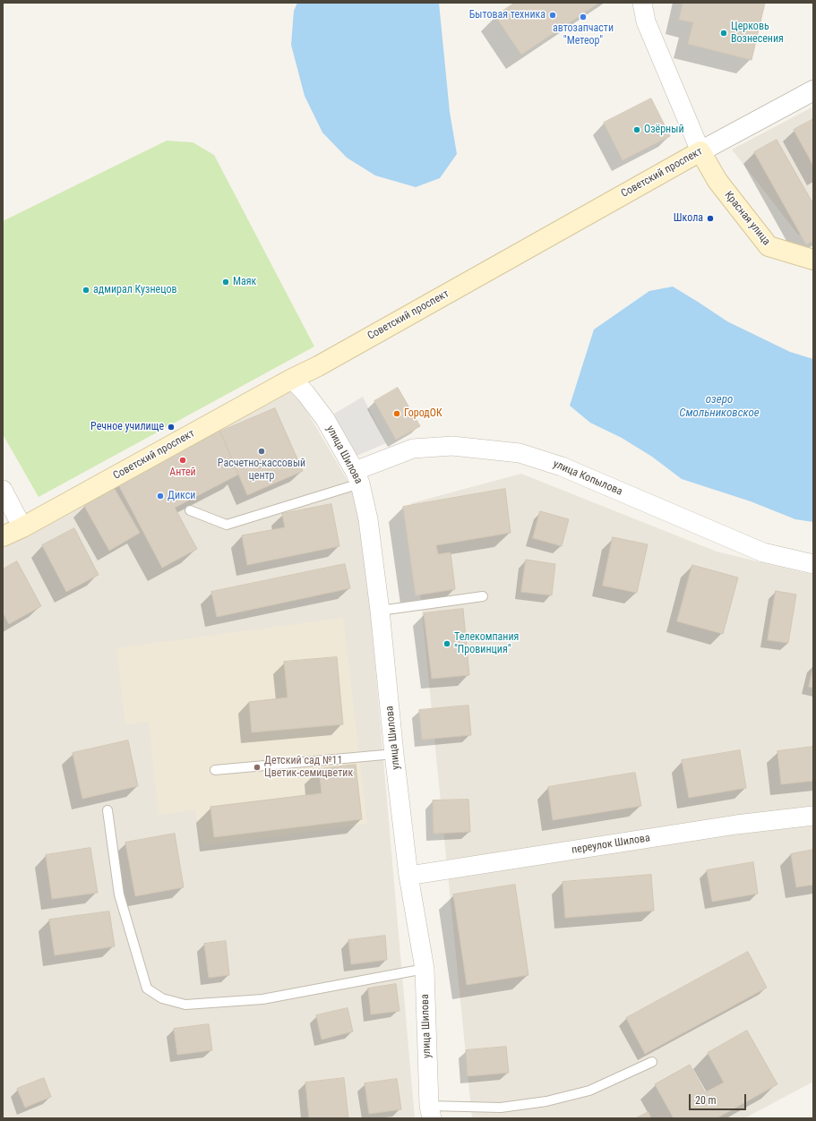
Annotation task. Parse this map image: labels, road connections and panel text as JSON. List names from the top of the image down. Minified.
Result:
{"streets":{"main road":["Советский проспект","Красная улица"],"street":["улица Шилова","улица Копылова","переулок Шилова"]},"crossings":[["Советский проспект","Красная улица"],["Советский проспект","улица Шилова"],["улица Шилова","улица Копылова"],["улица Шилова","переулок Шилова"]],"water":["озеро Смольниковское"],"places":["Бытовая техника","автозапчасти \"Метеор\"","Церковь Вознесения","Озёрный","Школа","Маяк","адмирал Кузнецов","ГородОК","Речное училище","Расчетно-кассовый центр","Антей","Дикси","Телекомпания \"Провинция\"","Детский сад №11 Цветик-семицветик"],"scale_bar":"20 m"}
